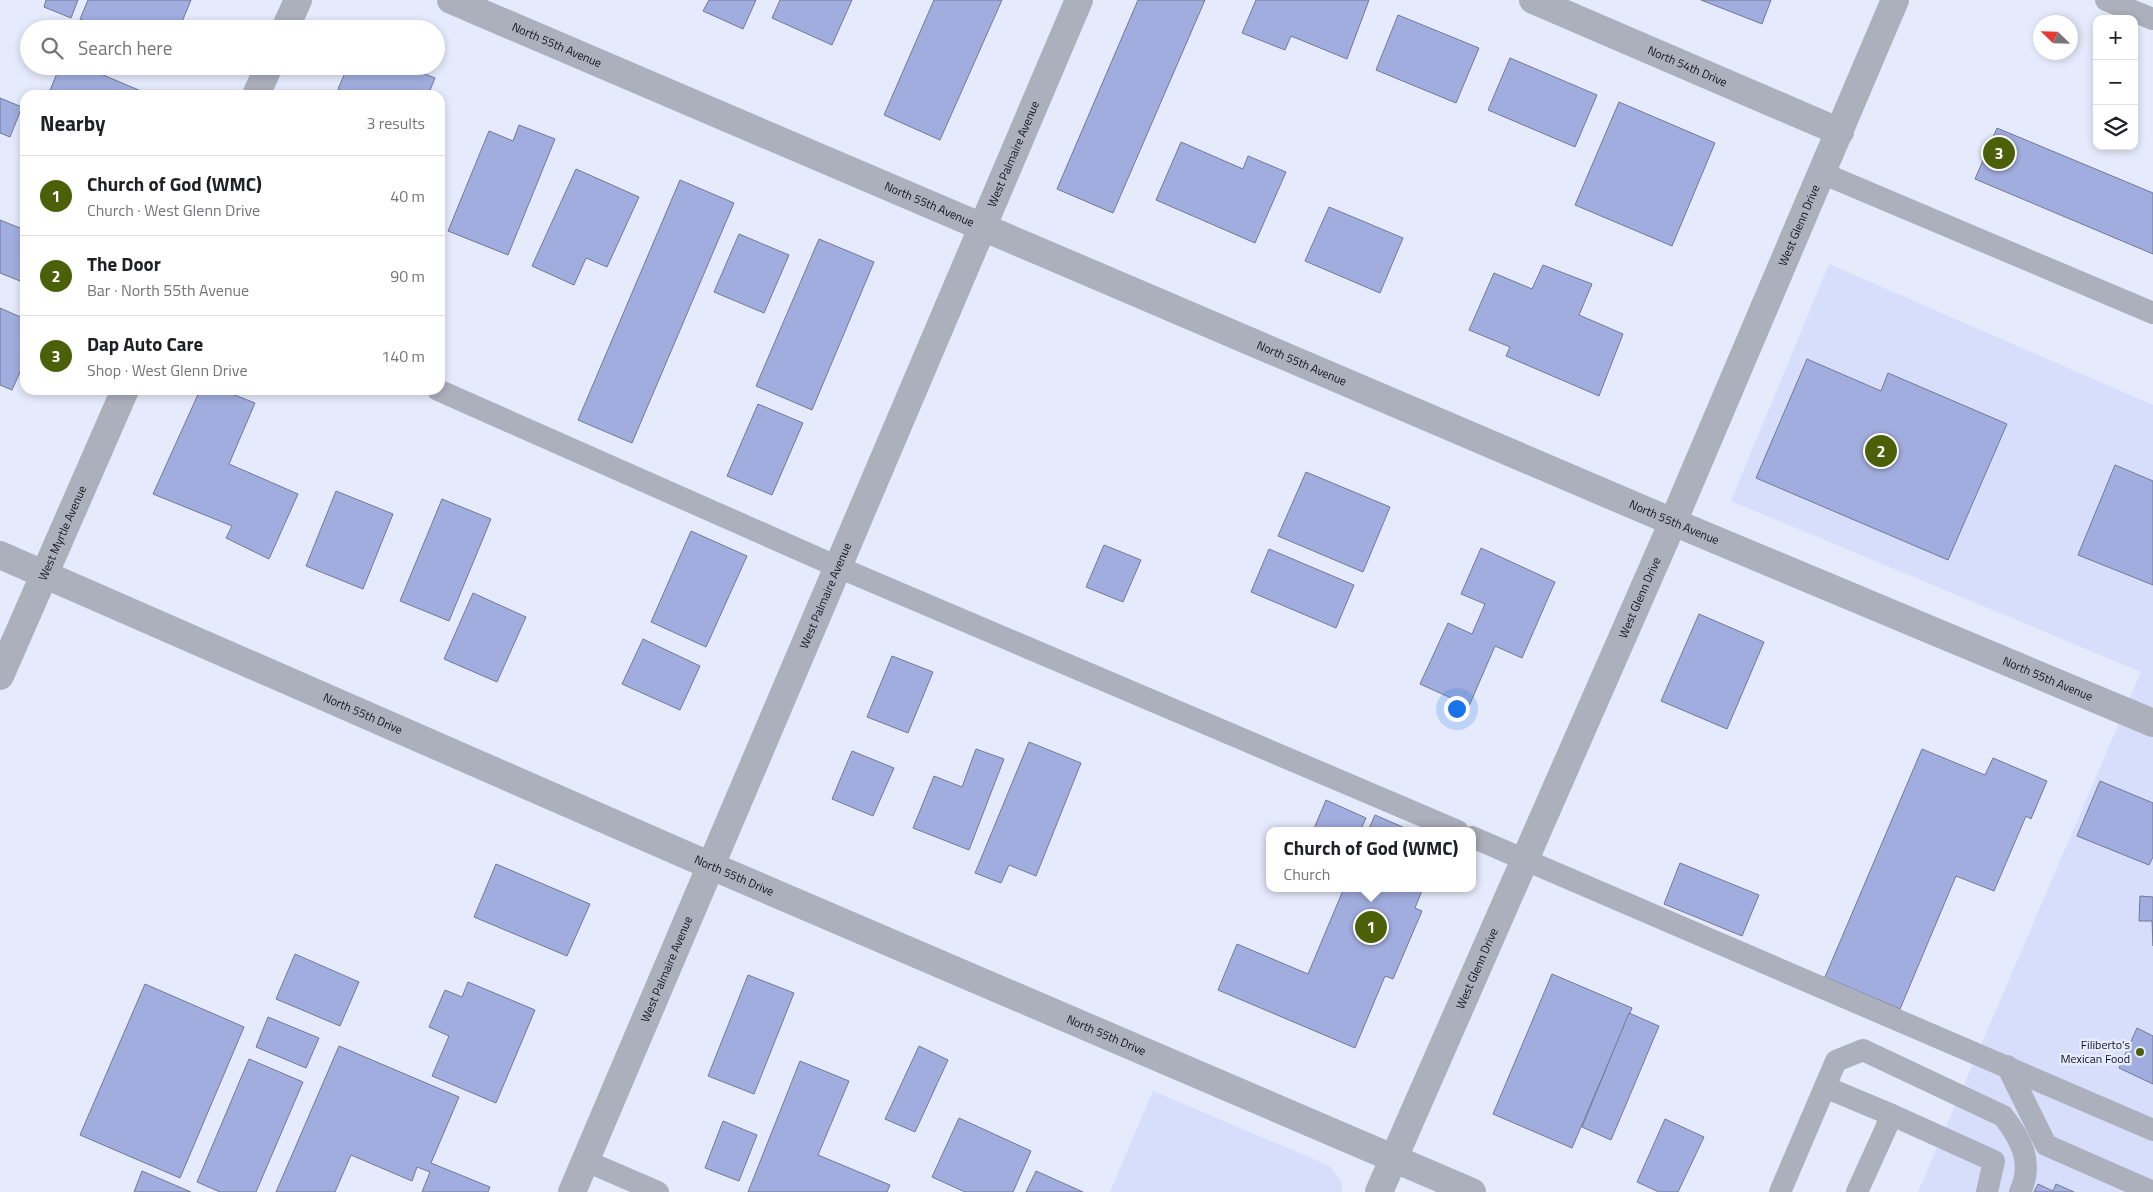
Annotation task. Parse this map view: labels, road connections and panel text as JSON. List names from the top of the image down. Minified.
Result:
{"streets":{"street":["North 55th Avenue","North 54th Drive","West Palmaire Avenue","West Glenn Drive","West Myrtle Avenue","North 55th Drive"]},"crossings":[["North 55th Avenue","West Palmaire Avenue"],["North 55th Avenue","West Glenn Drive"],["North 54th Drive","West Glenn Drive"],["West Palmaire Avenue","North 55th Drive"],["West Glenn Drive","North 55th Drive"],["West Myrtle Avenue","North 55th Drive"]],"places":["Filiberto's Mexican Food"],"north":"top left","page":{"map_buttons":["+","−"],"search":"Search here","heading":["Nearby","3 results"],"pins":["3","2","1"],"list":[{"mark":"1","name":"Church of God (WMC)","note":"Church · West Glenn Drive","value":"40 m"},{"mark":"2","name":"The Door","note":"Bar · North 55th Avenue","value":"90 m"},{"mark":"3","name":"Dap Auto Care","note":"Shop · West Glenn Drive","value":"140 m"}],"popup":["Church of God (WMC)","Church"]}}
